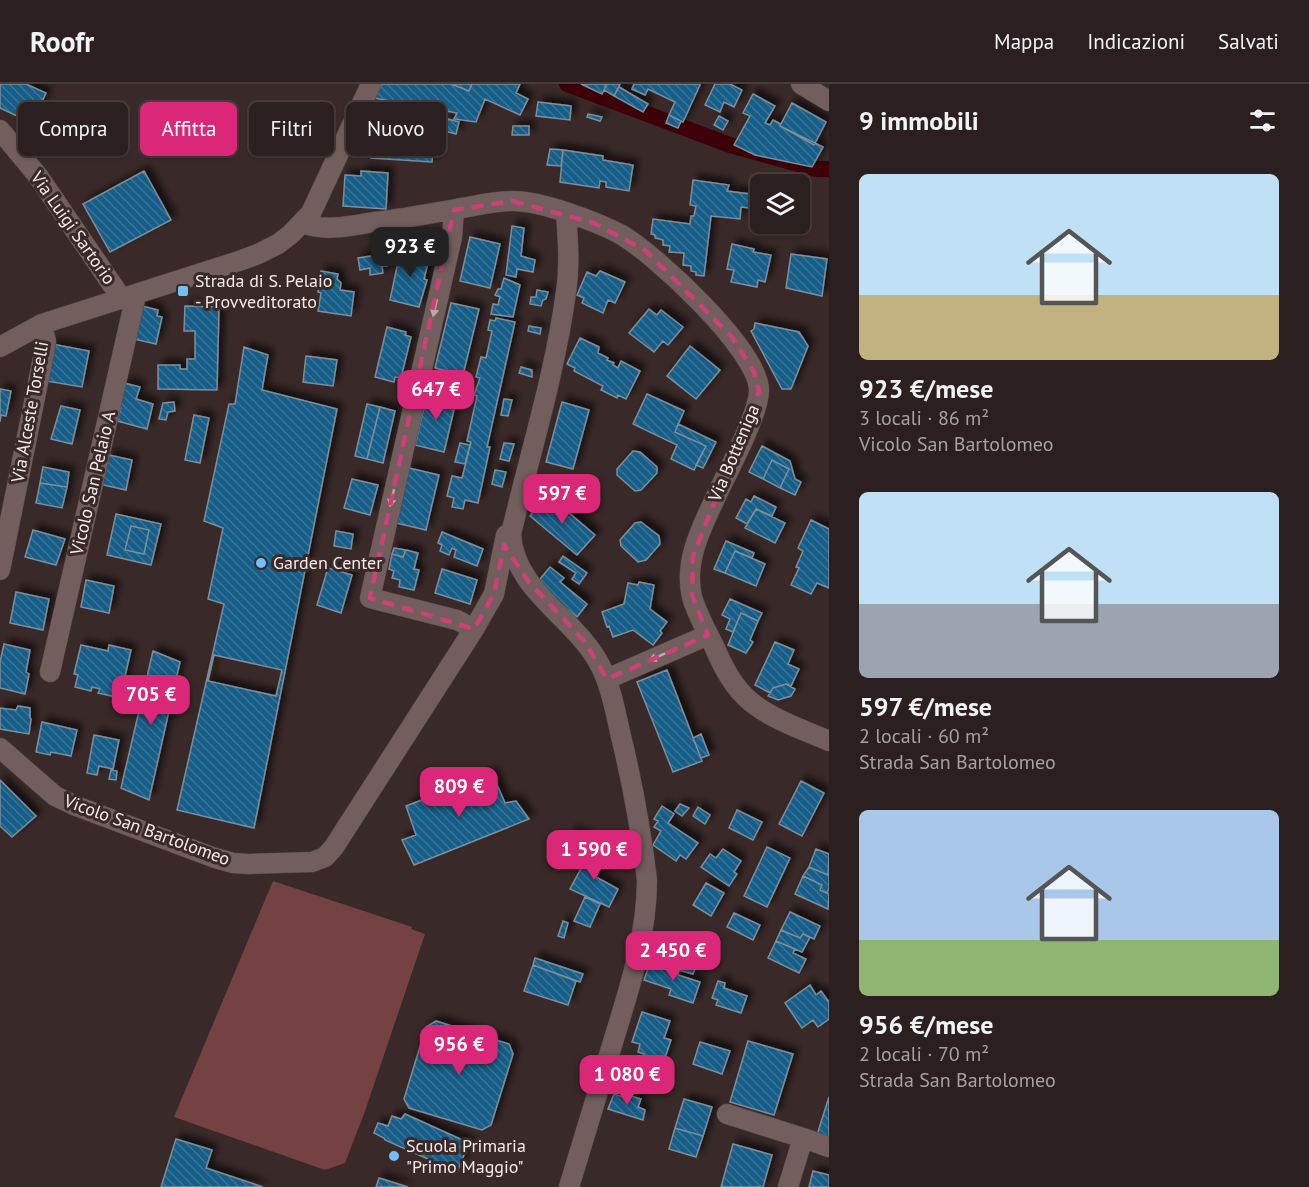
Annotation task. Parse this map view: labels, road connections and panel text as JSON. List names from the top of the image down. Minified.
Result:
{"streets":{"street":["Via Luigi Sartorio","Via Alceste Torselli","Via Botteniga","Vicolo San Pelaio A","Vicolo San Bartolomeo"]},"crossings":[["Via Luigi Sartorio","Vicolo San Pelaio A"]],"places":{"transit":["Strada di S. Pelaio - Provveditorato"],"other":["Garden Center","Scuola Primaria \"Primo Maggio\""]},"page":{"header":"Roofr","nav":["Mappa","Indicazioni","Salvati"],"heading":"9 immobili","chip":["Compra","Affitta","Filtri","Nuovo"],"list":[{"name":"923 €/mese","note":"3 locali · 86 m² · Vicolo San Bartolomeo"},{"name":"597 €/mese","note":"2 locali · 60 m² · Strada San Bartolomeo"},{"name":"956 €/mese","note":"2 locali · 70 m² · Strada San Bartolomeo"}],"price":["923 €","647 €","597 €","705 €","809 €","1 590 €","2 450 €","956 €","1 080 €"]}}
